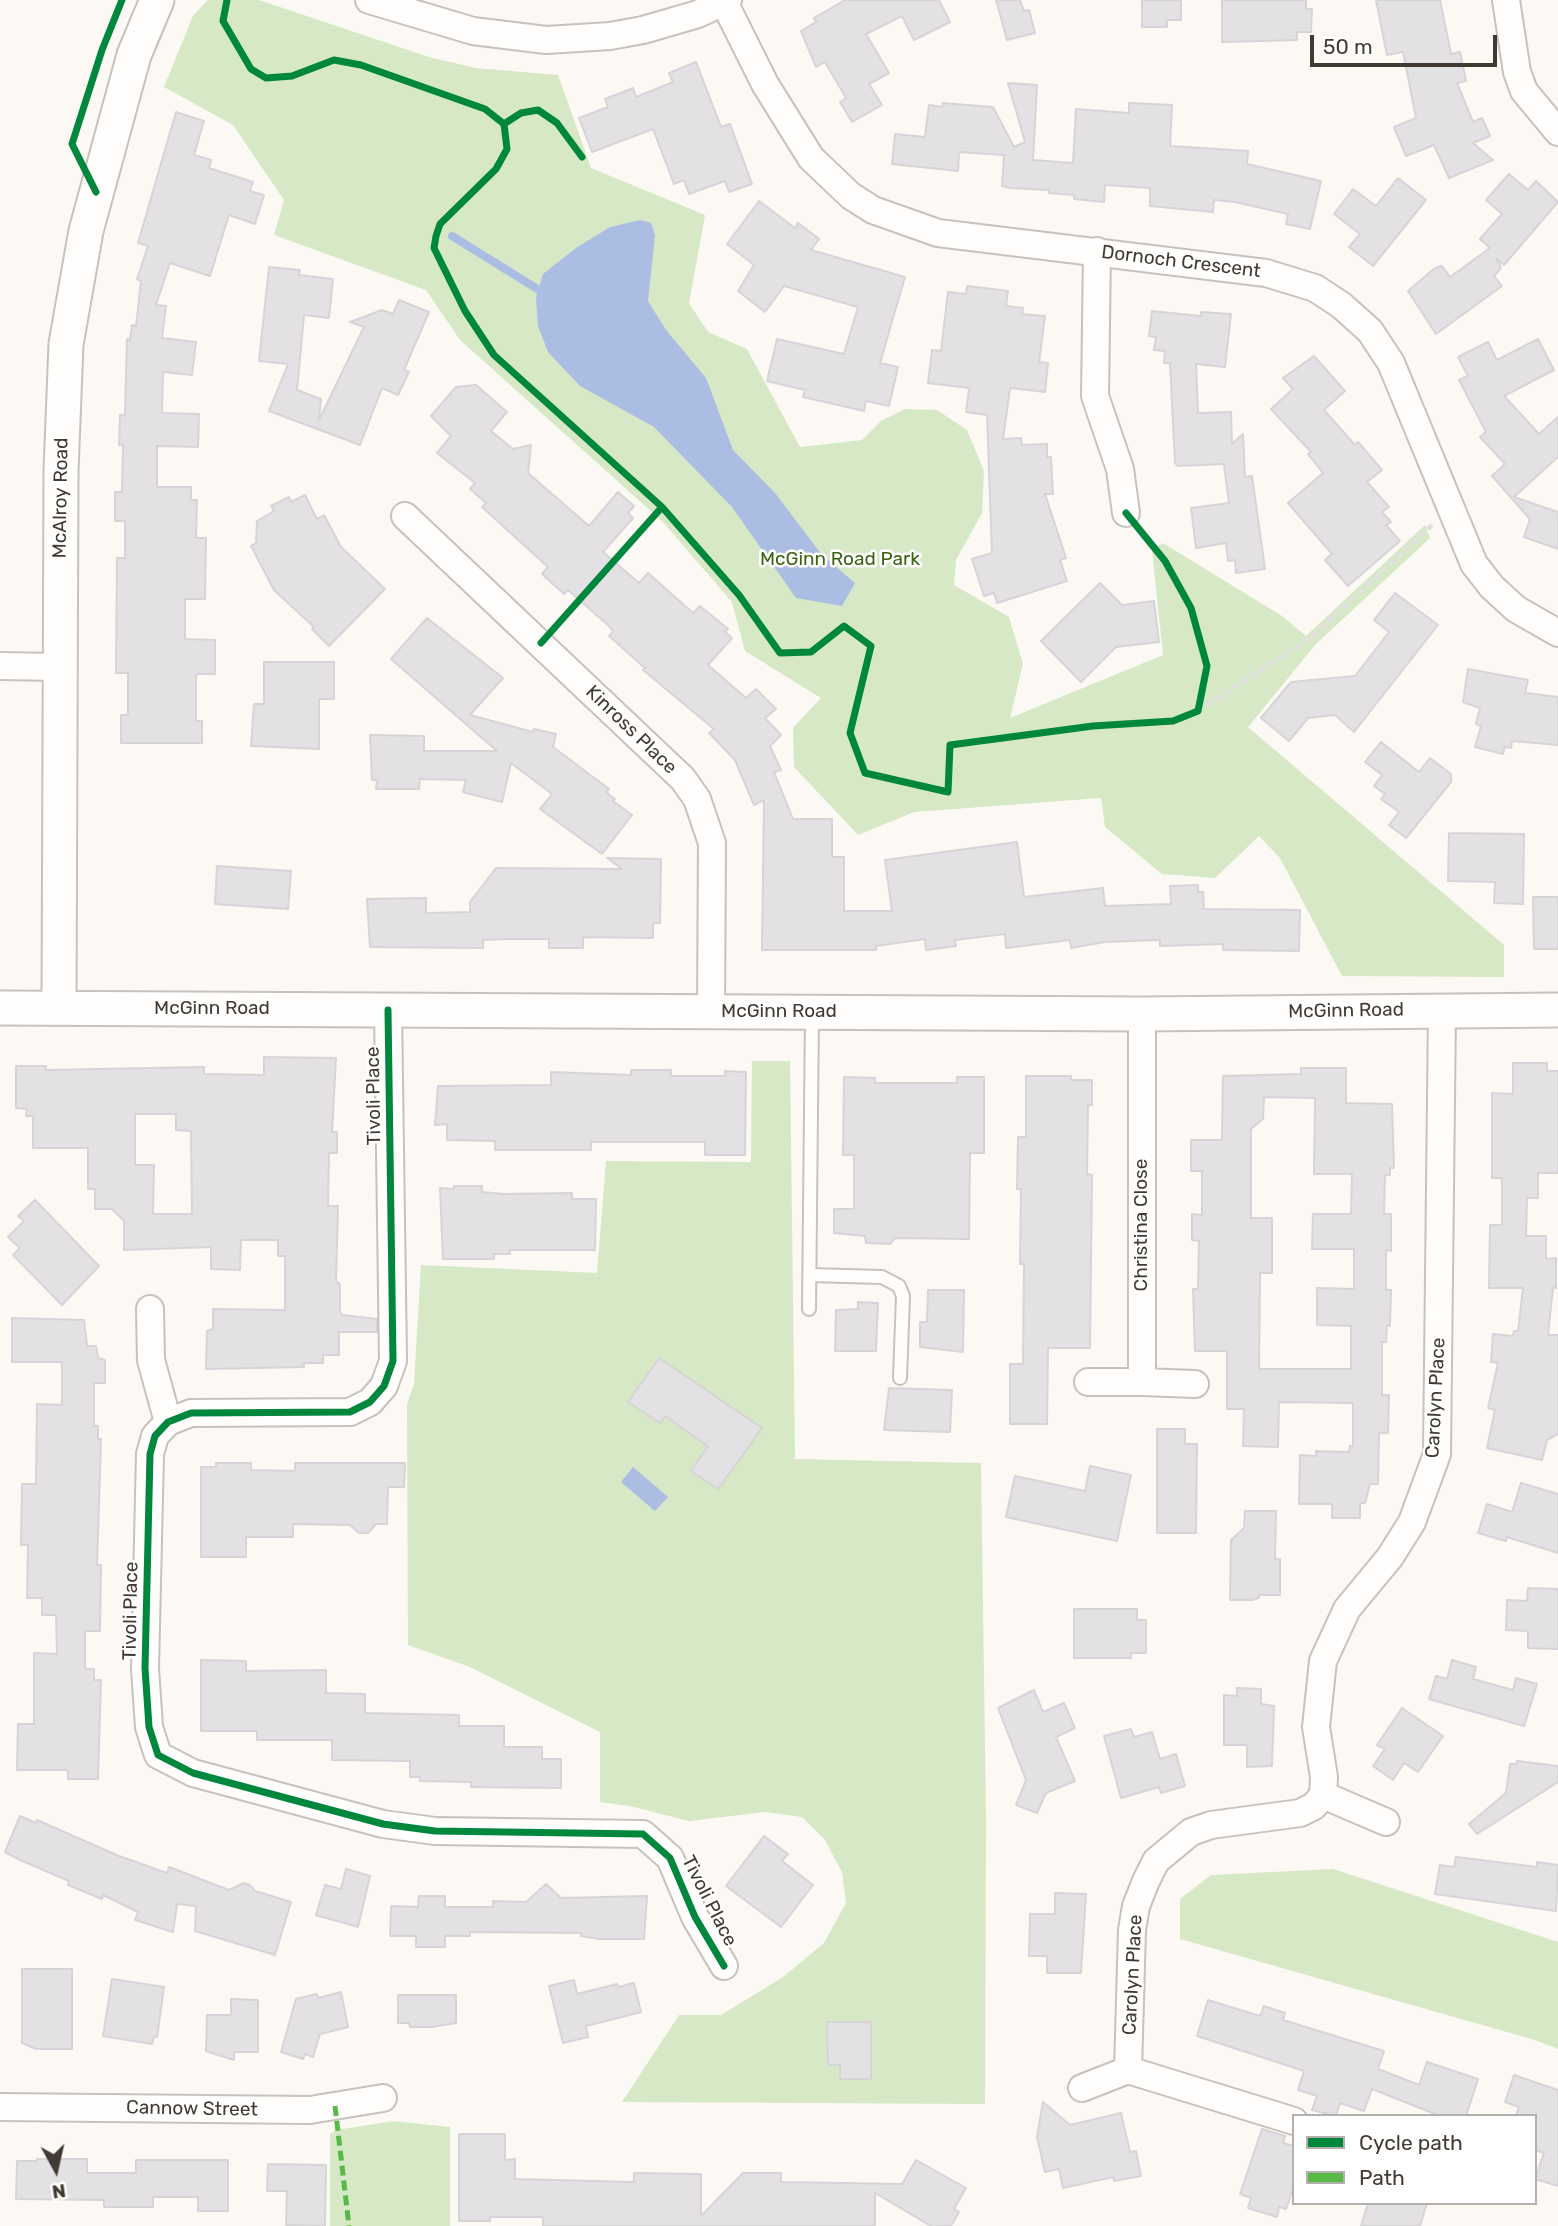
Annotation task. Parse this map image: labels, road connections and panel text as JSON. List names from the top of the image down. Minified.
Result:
{"streets":{"street":["Dornoch Crescent","McAlroy Road","Kinross Place","McGinn Road","Tivoli Place","Christina Close","Carolyn Place","Cannow Street"]},"crossings":[["McAlroy Road","McGinn Road"],["Kinross Place","McGinn Road"],["McGinn Road","Tivoli Place"],["McGinn Road","Christina Close"],["McGinn Road","Carolyn Place"]],"parks":["McGinn Road Park"],"legend":["Cycle path","Path"],"scale_bar":"50 m","north":"bottom"}
